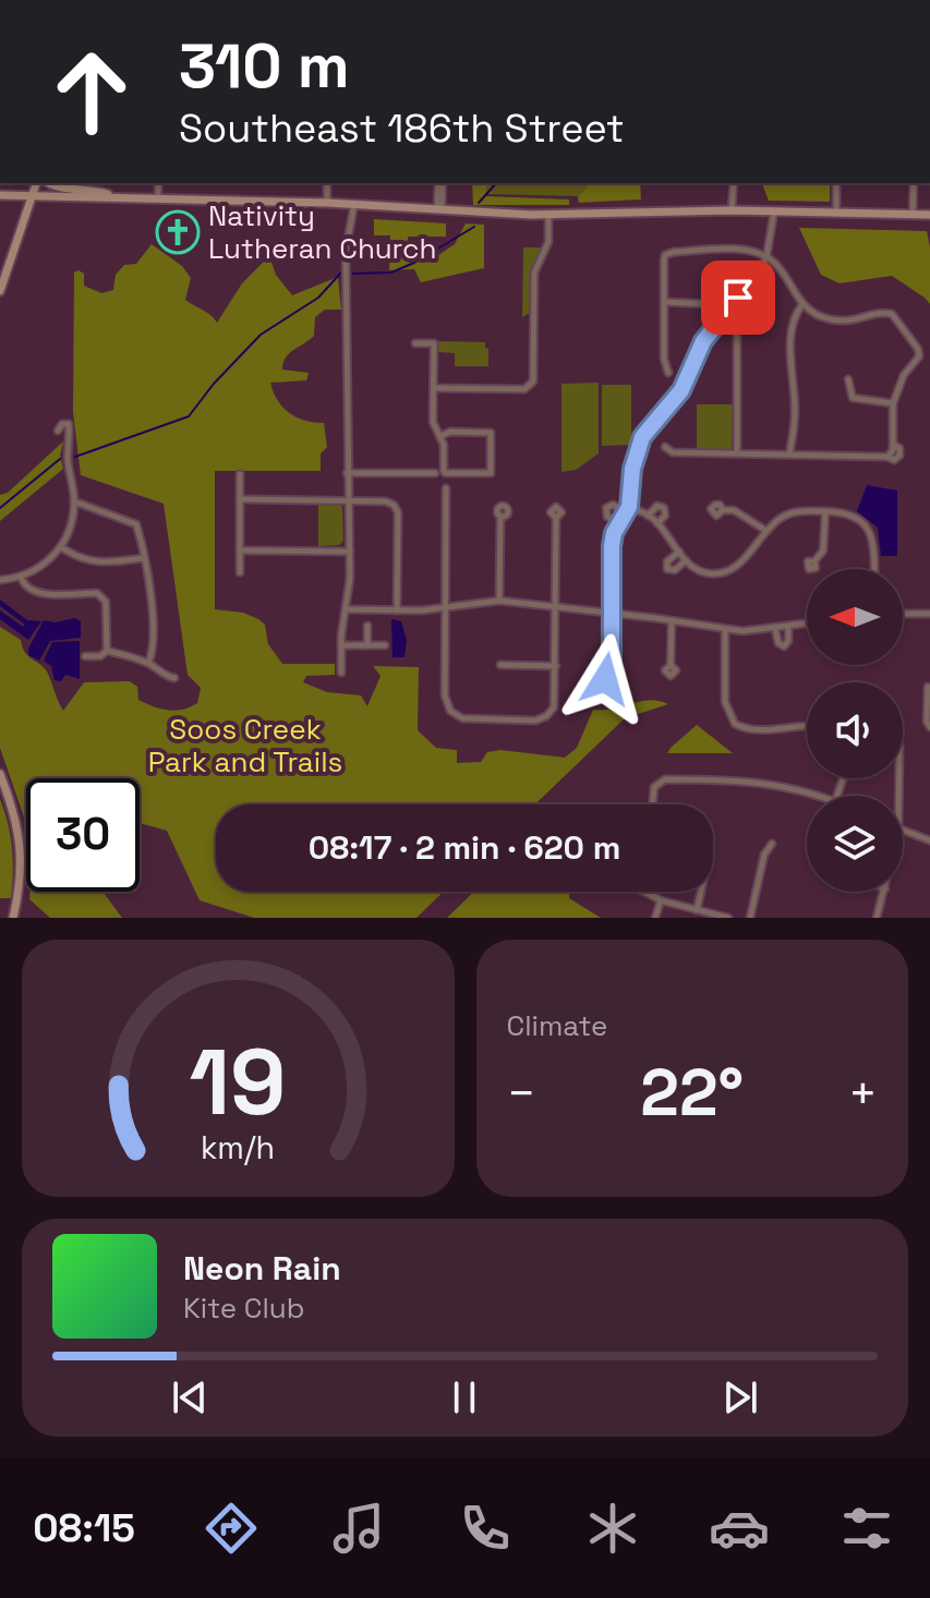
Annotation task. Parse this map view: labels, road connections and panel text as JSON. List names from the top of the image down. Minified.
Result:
{"parks":["Soos Creek Park and Trails"],"places":{"church":["Nativity Lutheran Church"]},"north":"left","page":{"turn":["310 m","Southeast 186th Street"],"limit":"30","trip":"08:17 · 2 min · 620 m","tile":"Climate","heat":["−","22°","+"],"song":["Neon Rain","Kite Club"],"tabs":"08:15","gauge":["19","km/h"]}}
